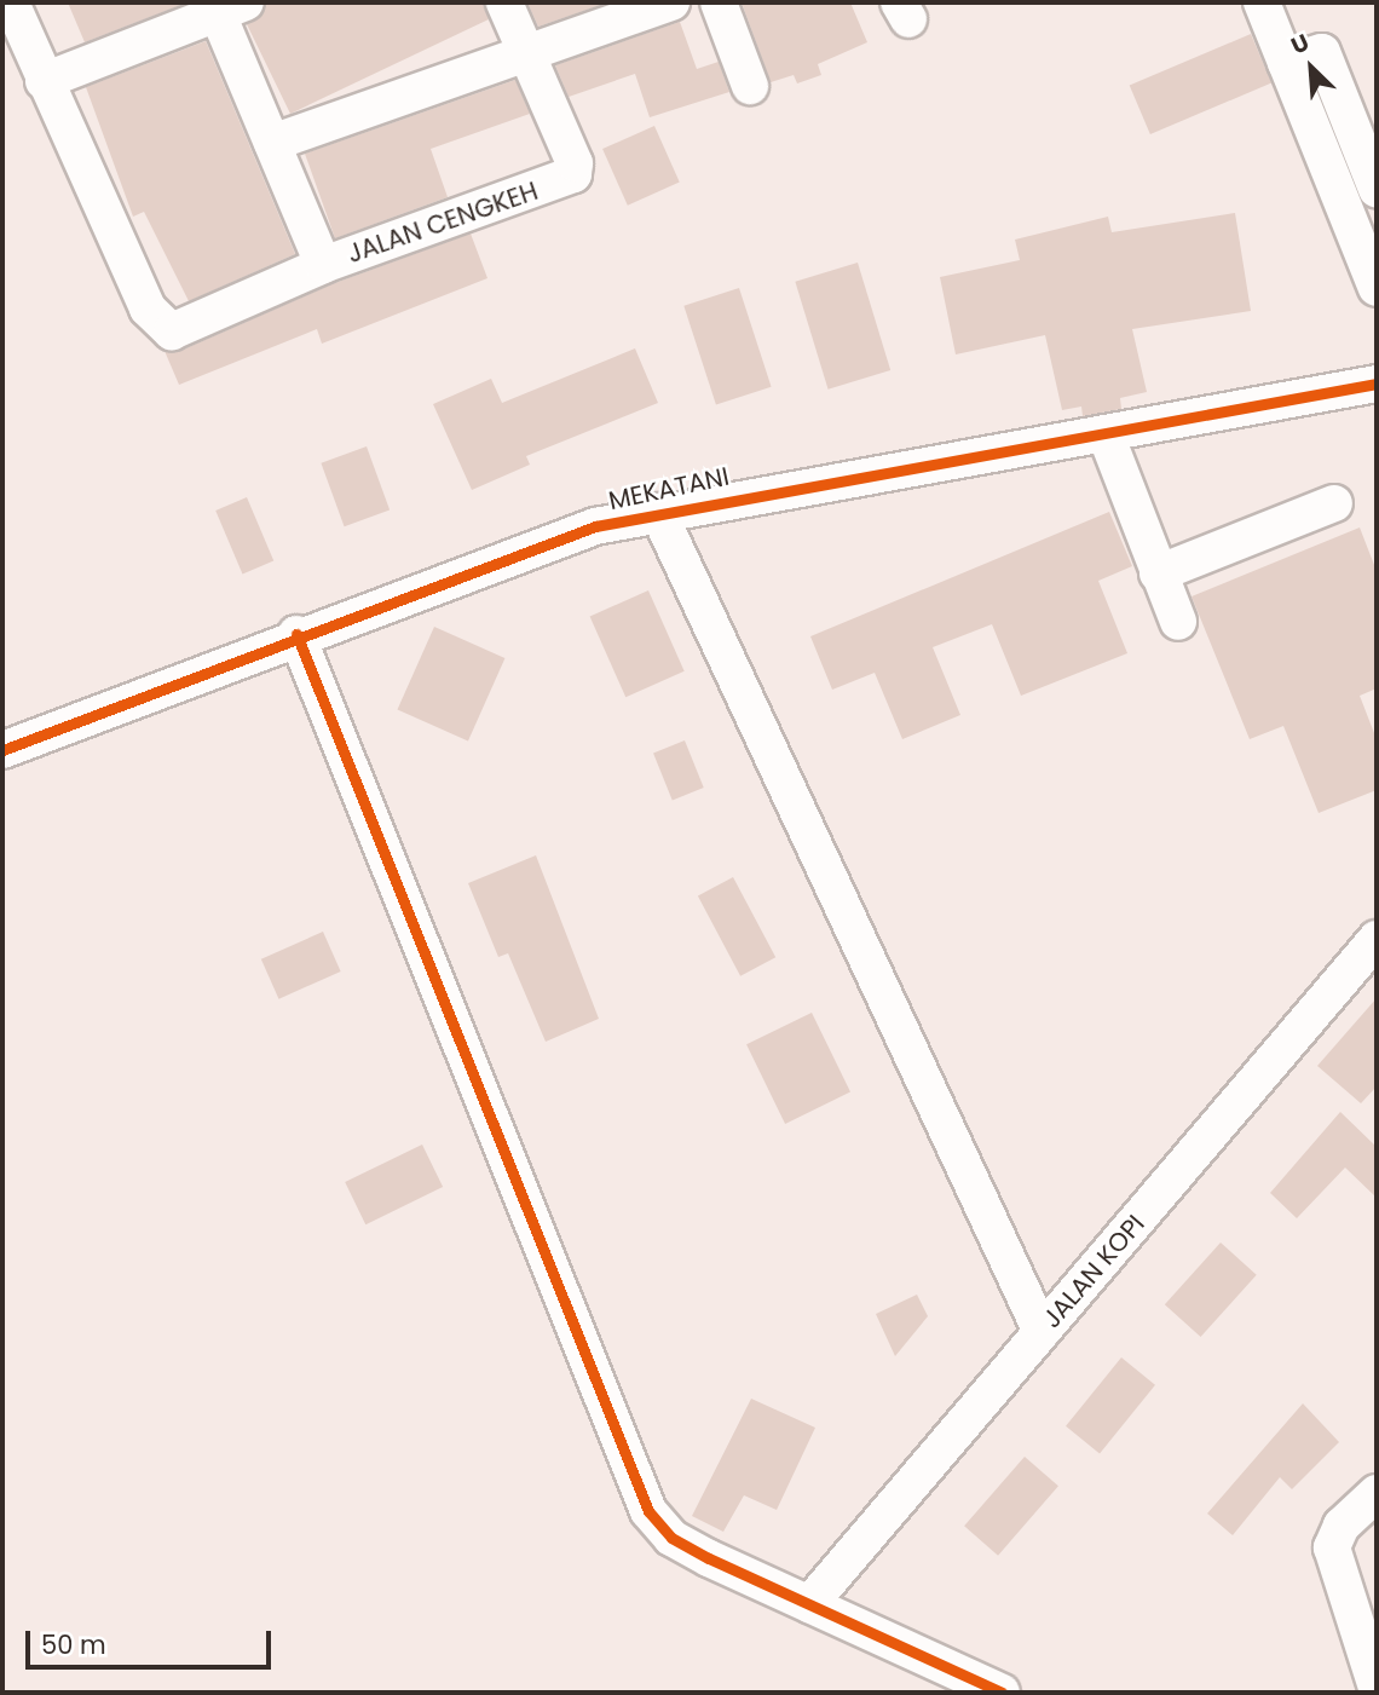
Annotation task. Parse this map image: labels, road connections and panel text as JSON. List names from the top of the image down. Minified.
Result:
{"streets":{"street":["JALAN CENGKEH","MEKATANI","JALAN KOPI"]},"scale_bar":"50 m","north":"top left"}
